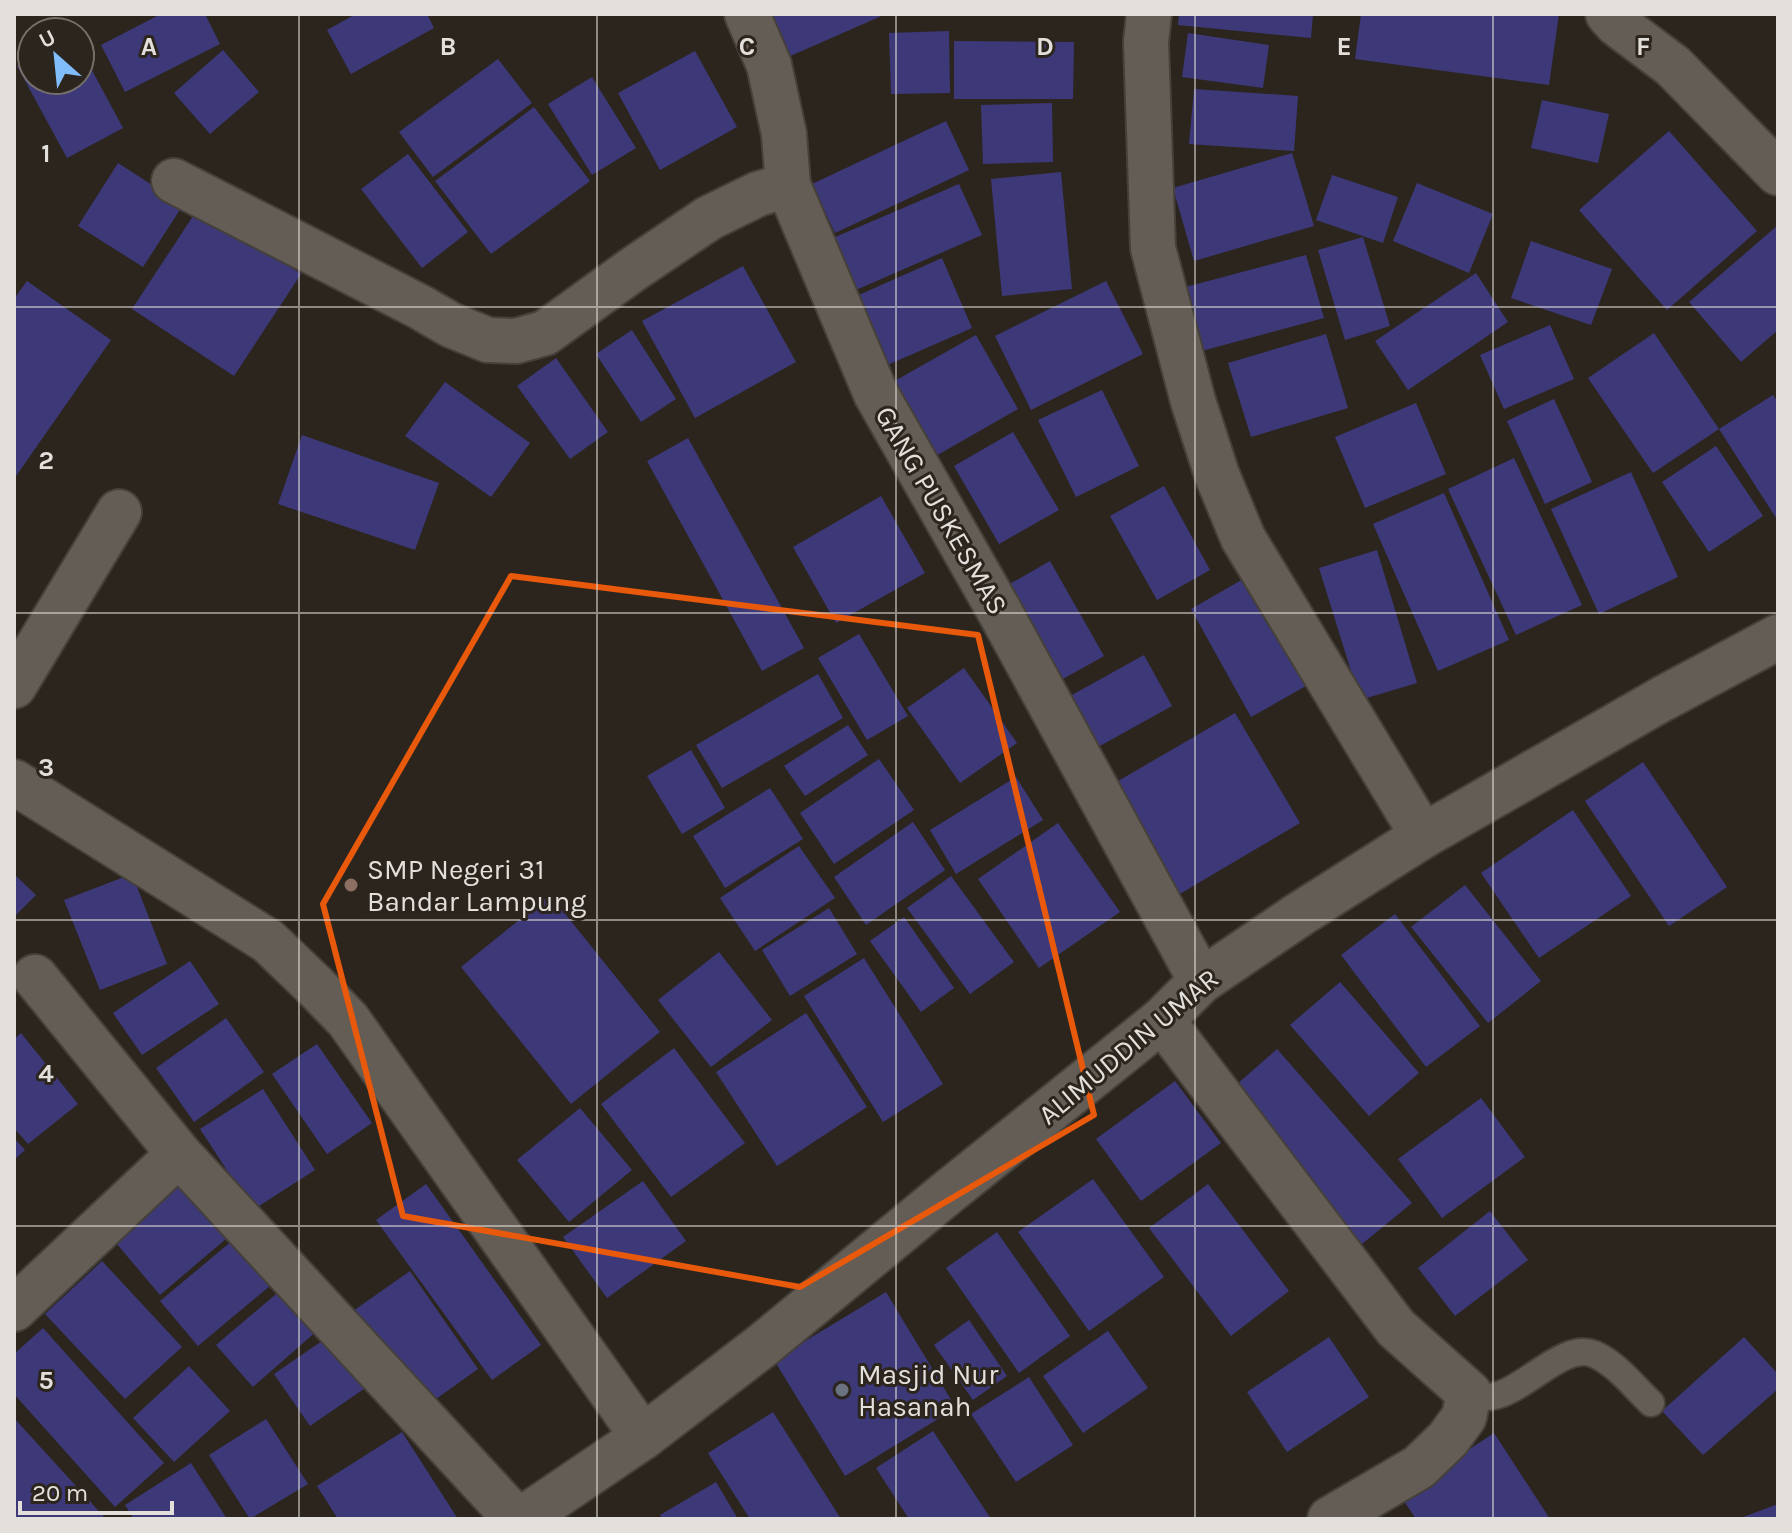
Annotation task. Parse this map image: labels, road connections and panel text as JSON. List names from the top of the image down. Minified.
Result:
{"streets":{"street":["GANG PUSKESMAS","ALIMUDDIN UMAR"]},"crossings":[["GANG PUSKESMAS","ALIMUDDIN UMAR"]],"places":["SMP Negeri 31 Bandar Lampung","Masjid Nur Hasanah"],"scale_bar":"20 m","north":"top left","grid":{"columns":["A","B","C","D","E","F"],"rows":["1","2","3","4","5"]}}
